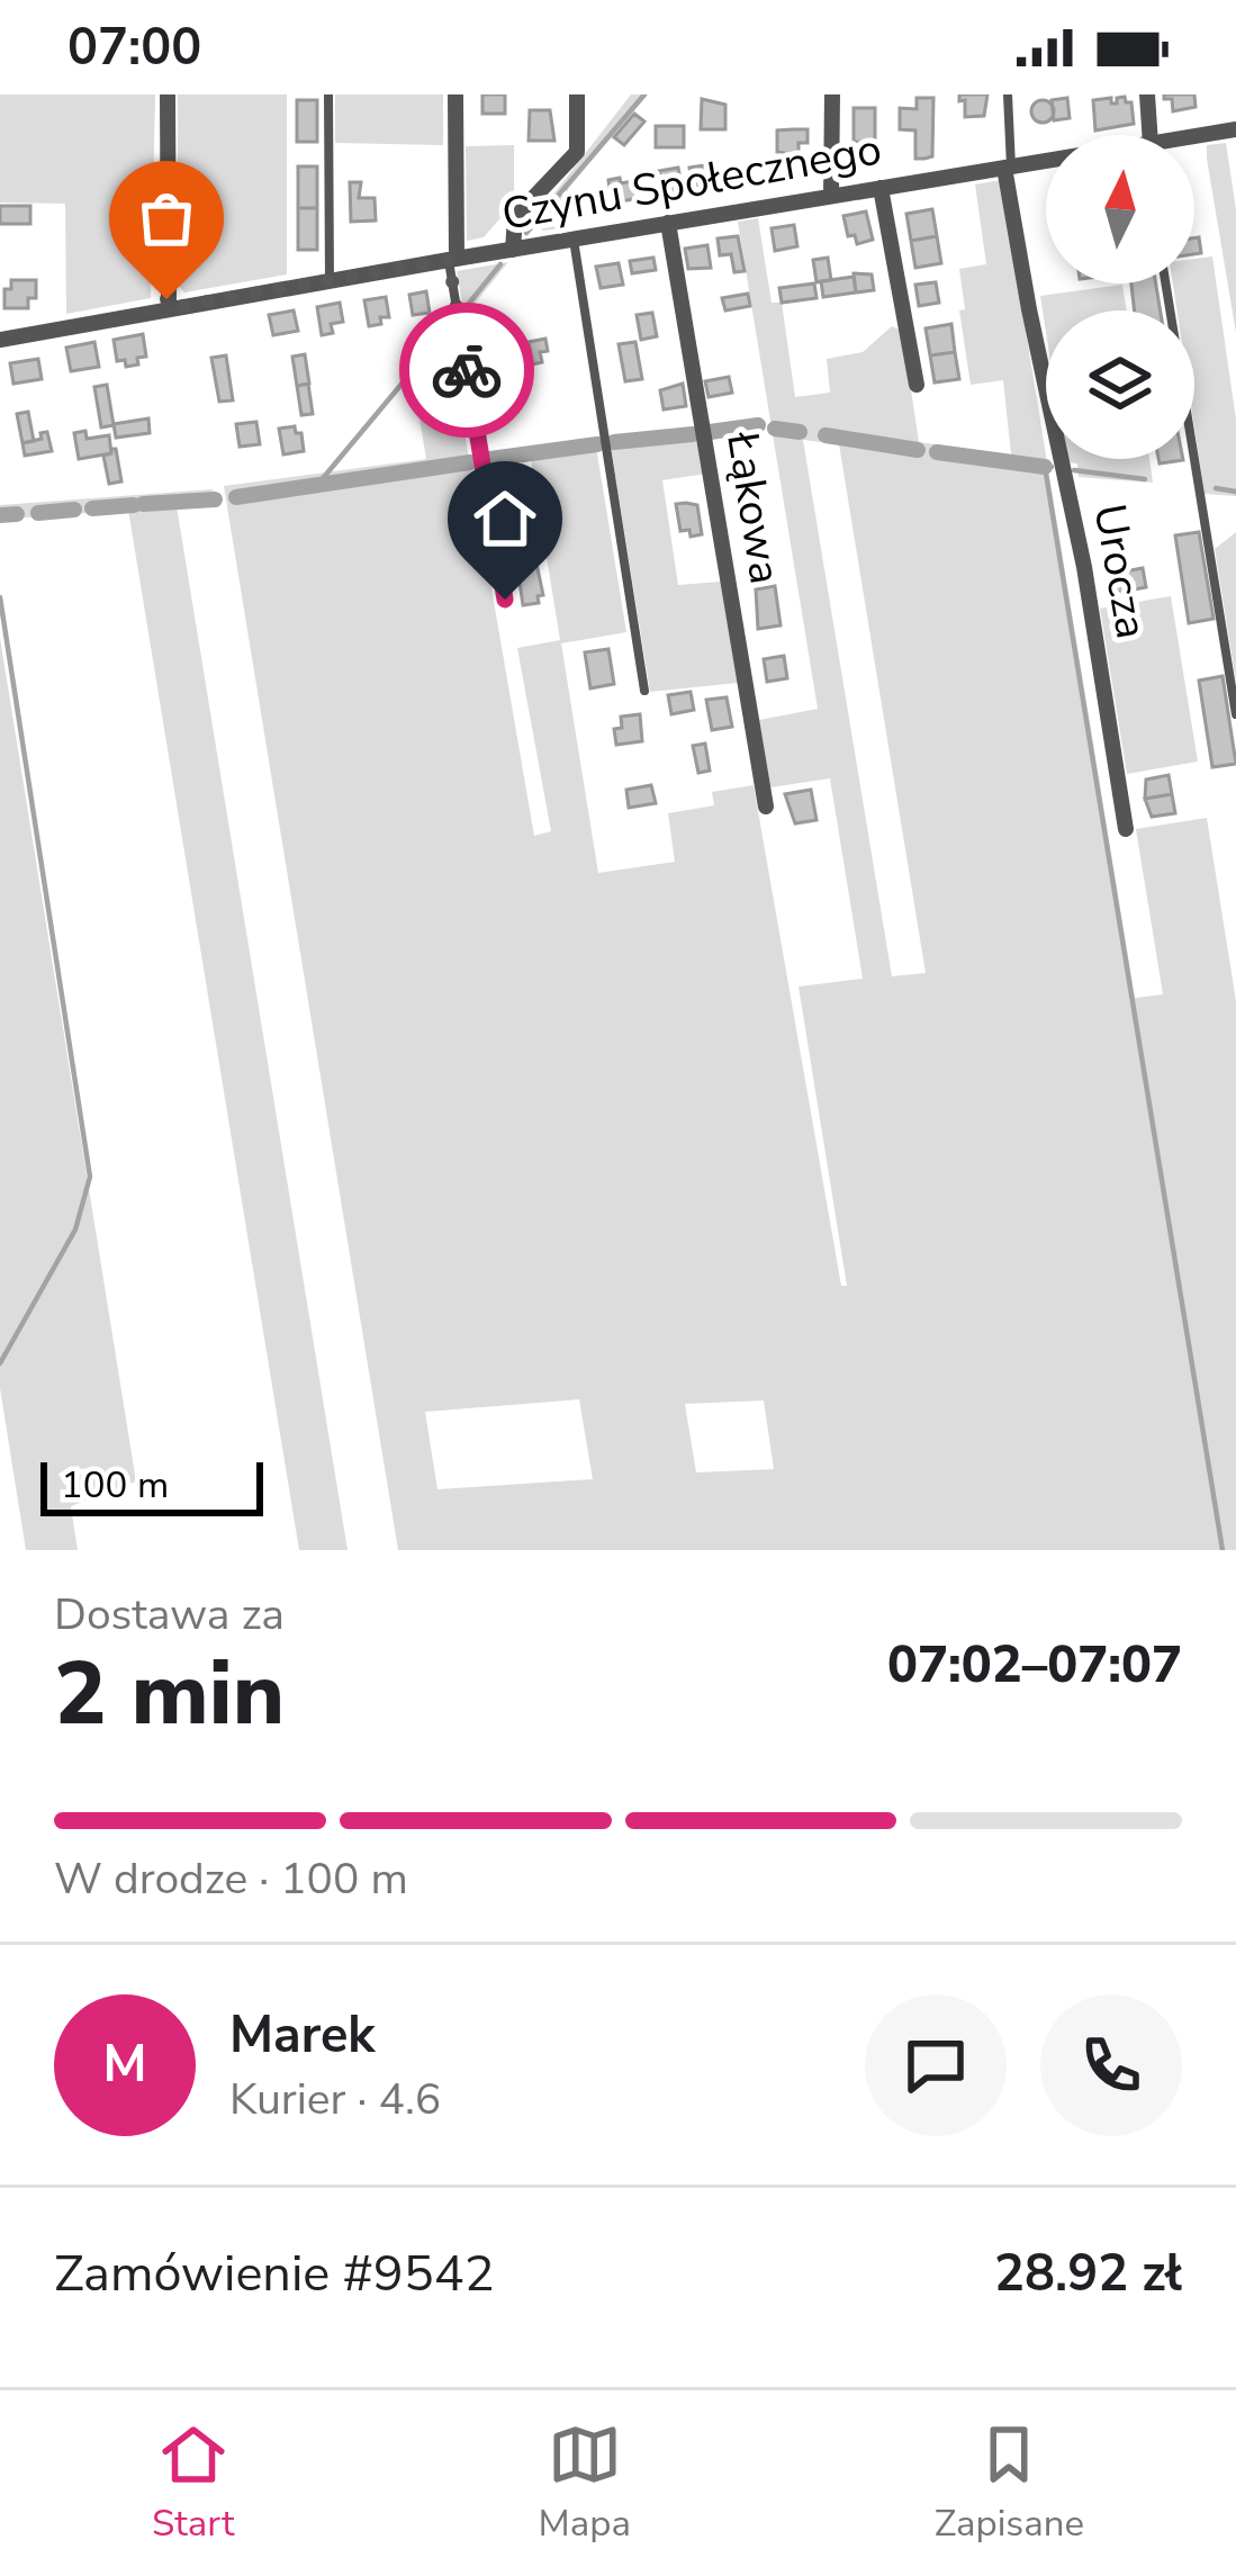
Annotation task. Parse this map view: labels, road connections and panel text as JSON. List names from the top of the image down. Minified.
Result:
{"streets":{"street":["Czynu Społecznego","Łąkowa","Urocza"]},"crossings":[["Czynu Społecznego","Łąkowa"],["Czynu Społecznego","Urocza"]],"scale_bar":"100 m","north":"top","page":{"status":"07:00","scale":"100 m","heading":["2 min","Dostawa za","07:02–07:07"],"panel":["Marek","Kurier · 4.6","Zamówienie #9542","28.92 zł"],"bar":"W drodze · 100 m","round":"M","tabs":["Start","Mapa","Zapisane"]}}
